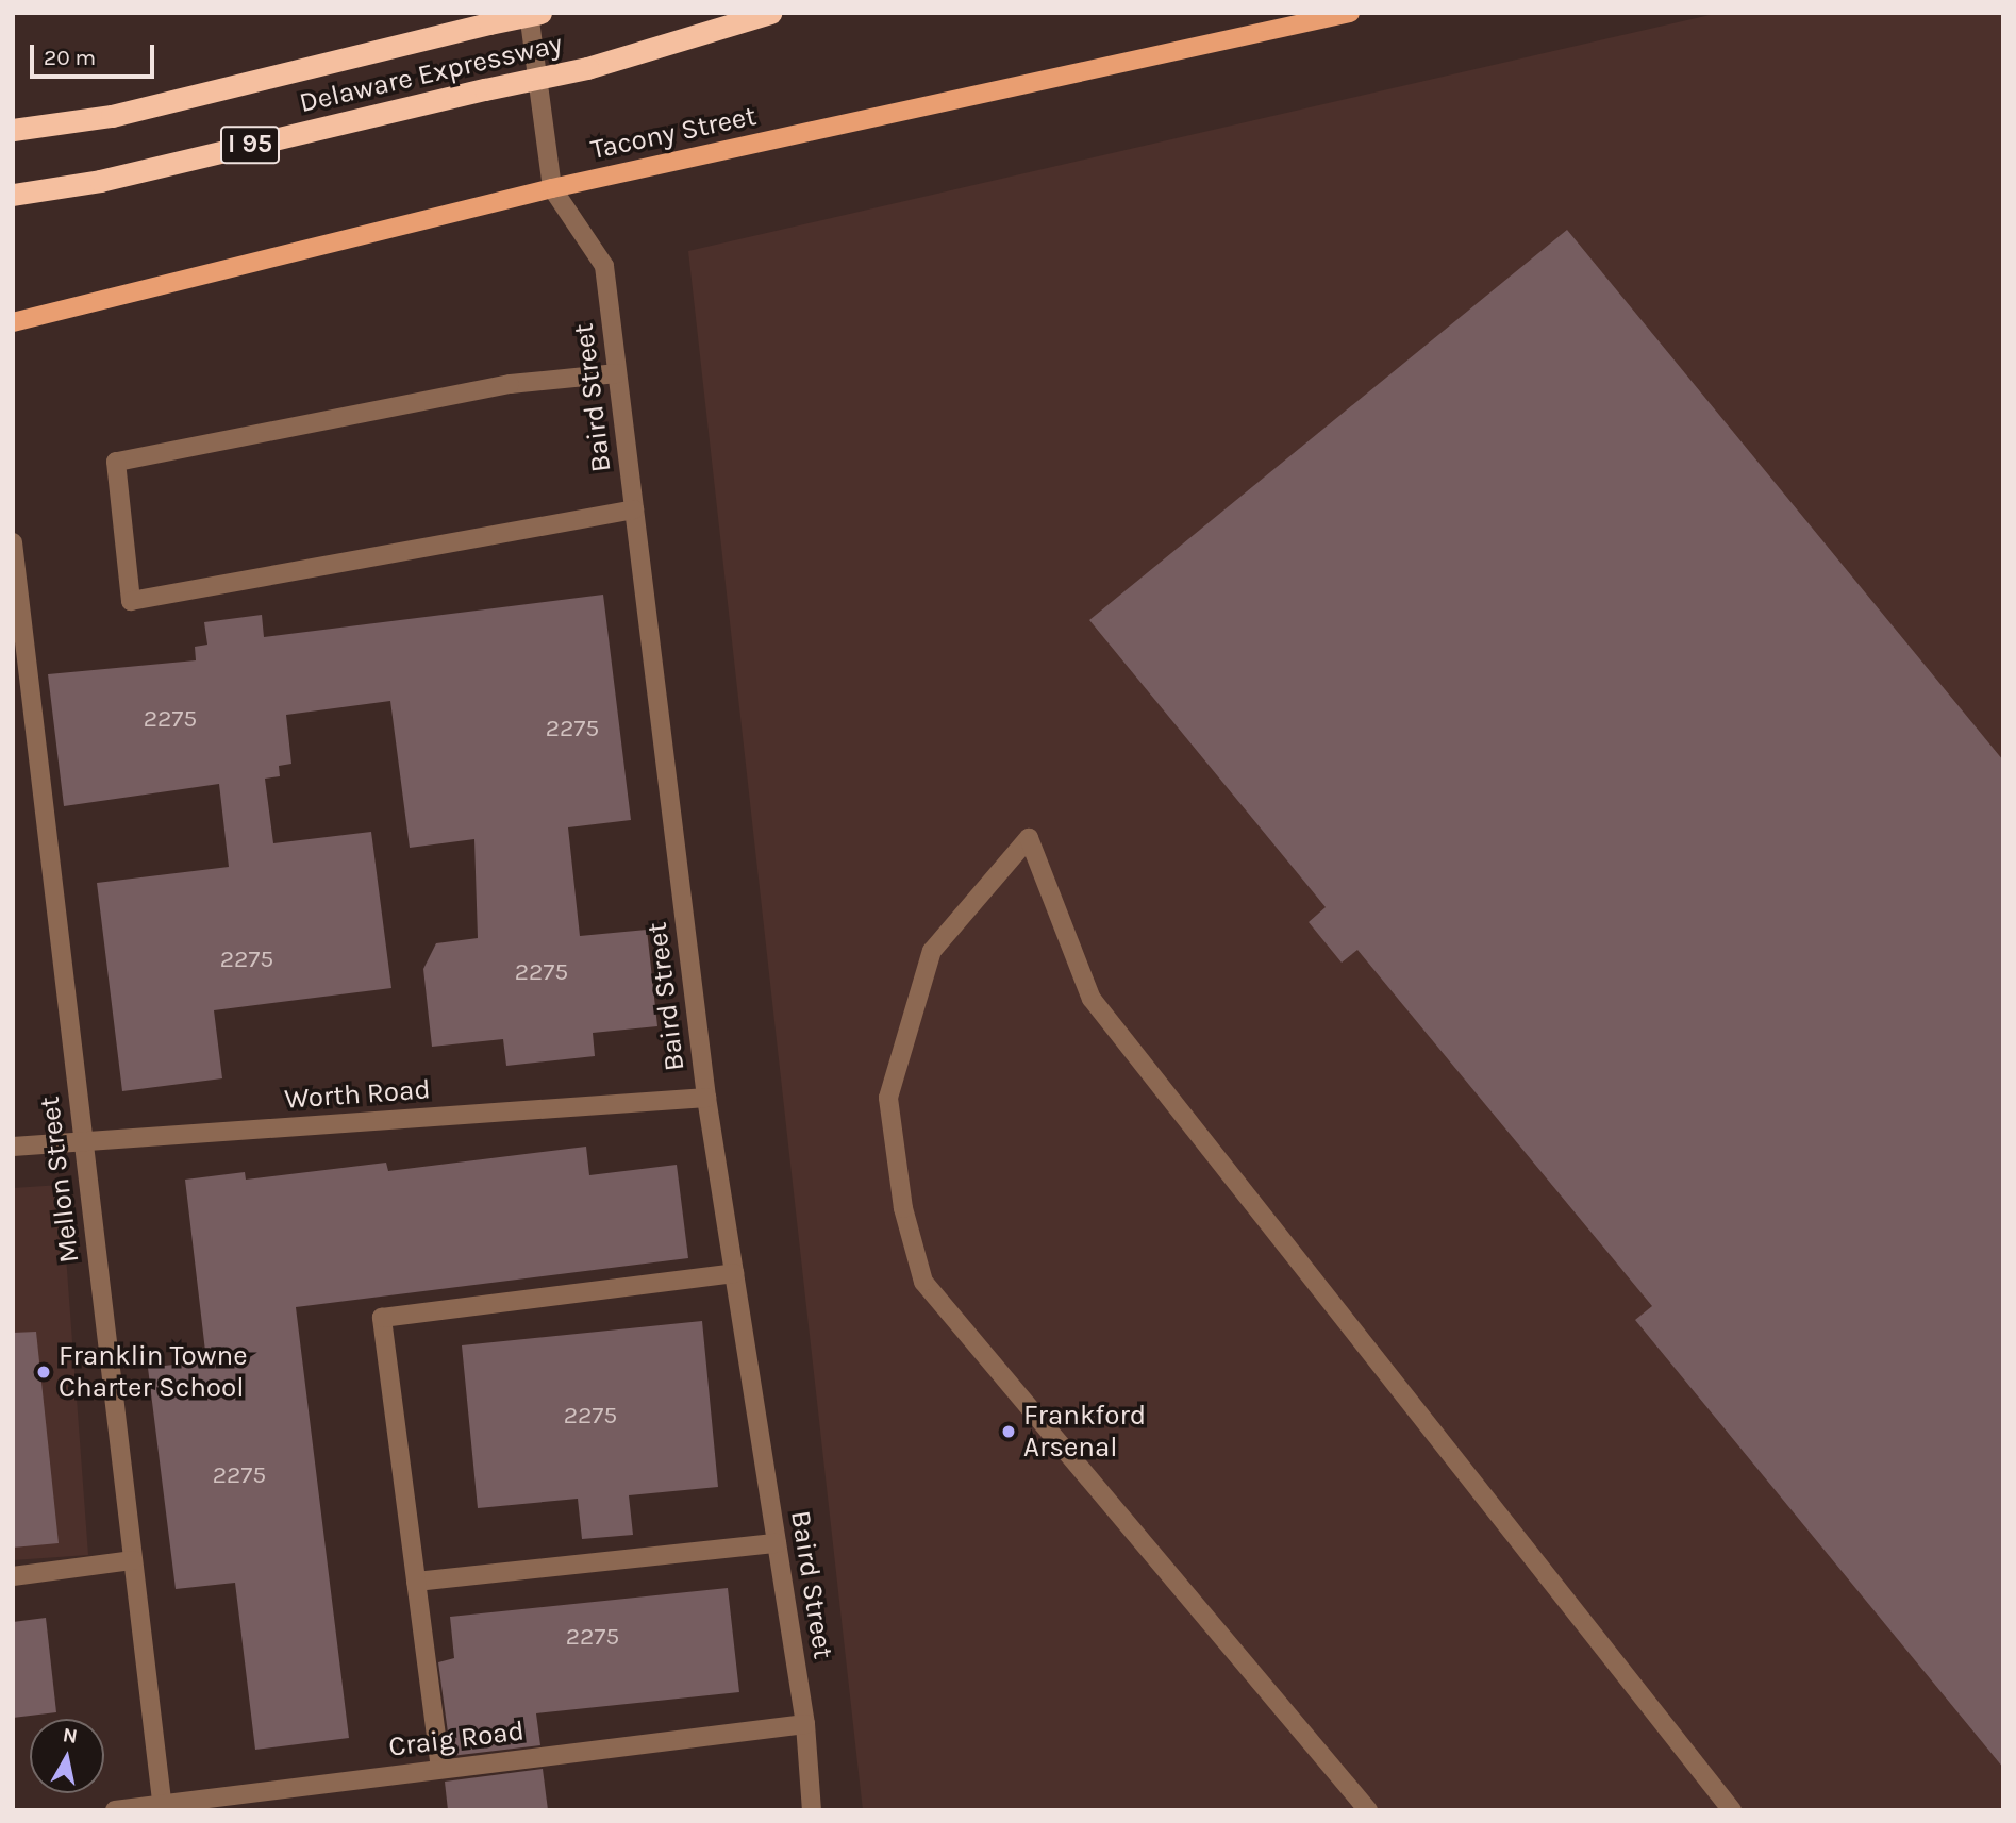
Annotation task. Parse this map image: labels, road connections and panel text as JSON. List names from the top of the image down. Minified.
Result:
{"streets":{"highway":["Delaware Expressway","I 95"],"main road":["Tacony Street"],"street":["Baird Street","Worth Road","Mellon Street","Craig Road"]},"crossings":[["Tacony Street","Baird Street"],["Baird Street","Worth Road"],["Baird Street","Craig Road"],["Worth Road","Mellon Street"],["Mellon Street","Craig Road"]],"places":["Franklin Towne Charter School","Frankford Arsenal"],"house_numbers":["2275","2275","2275","2275","2275","2275","2275"],"scale_bar":"20 m","north":"top"}
